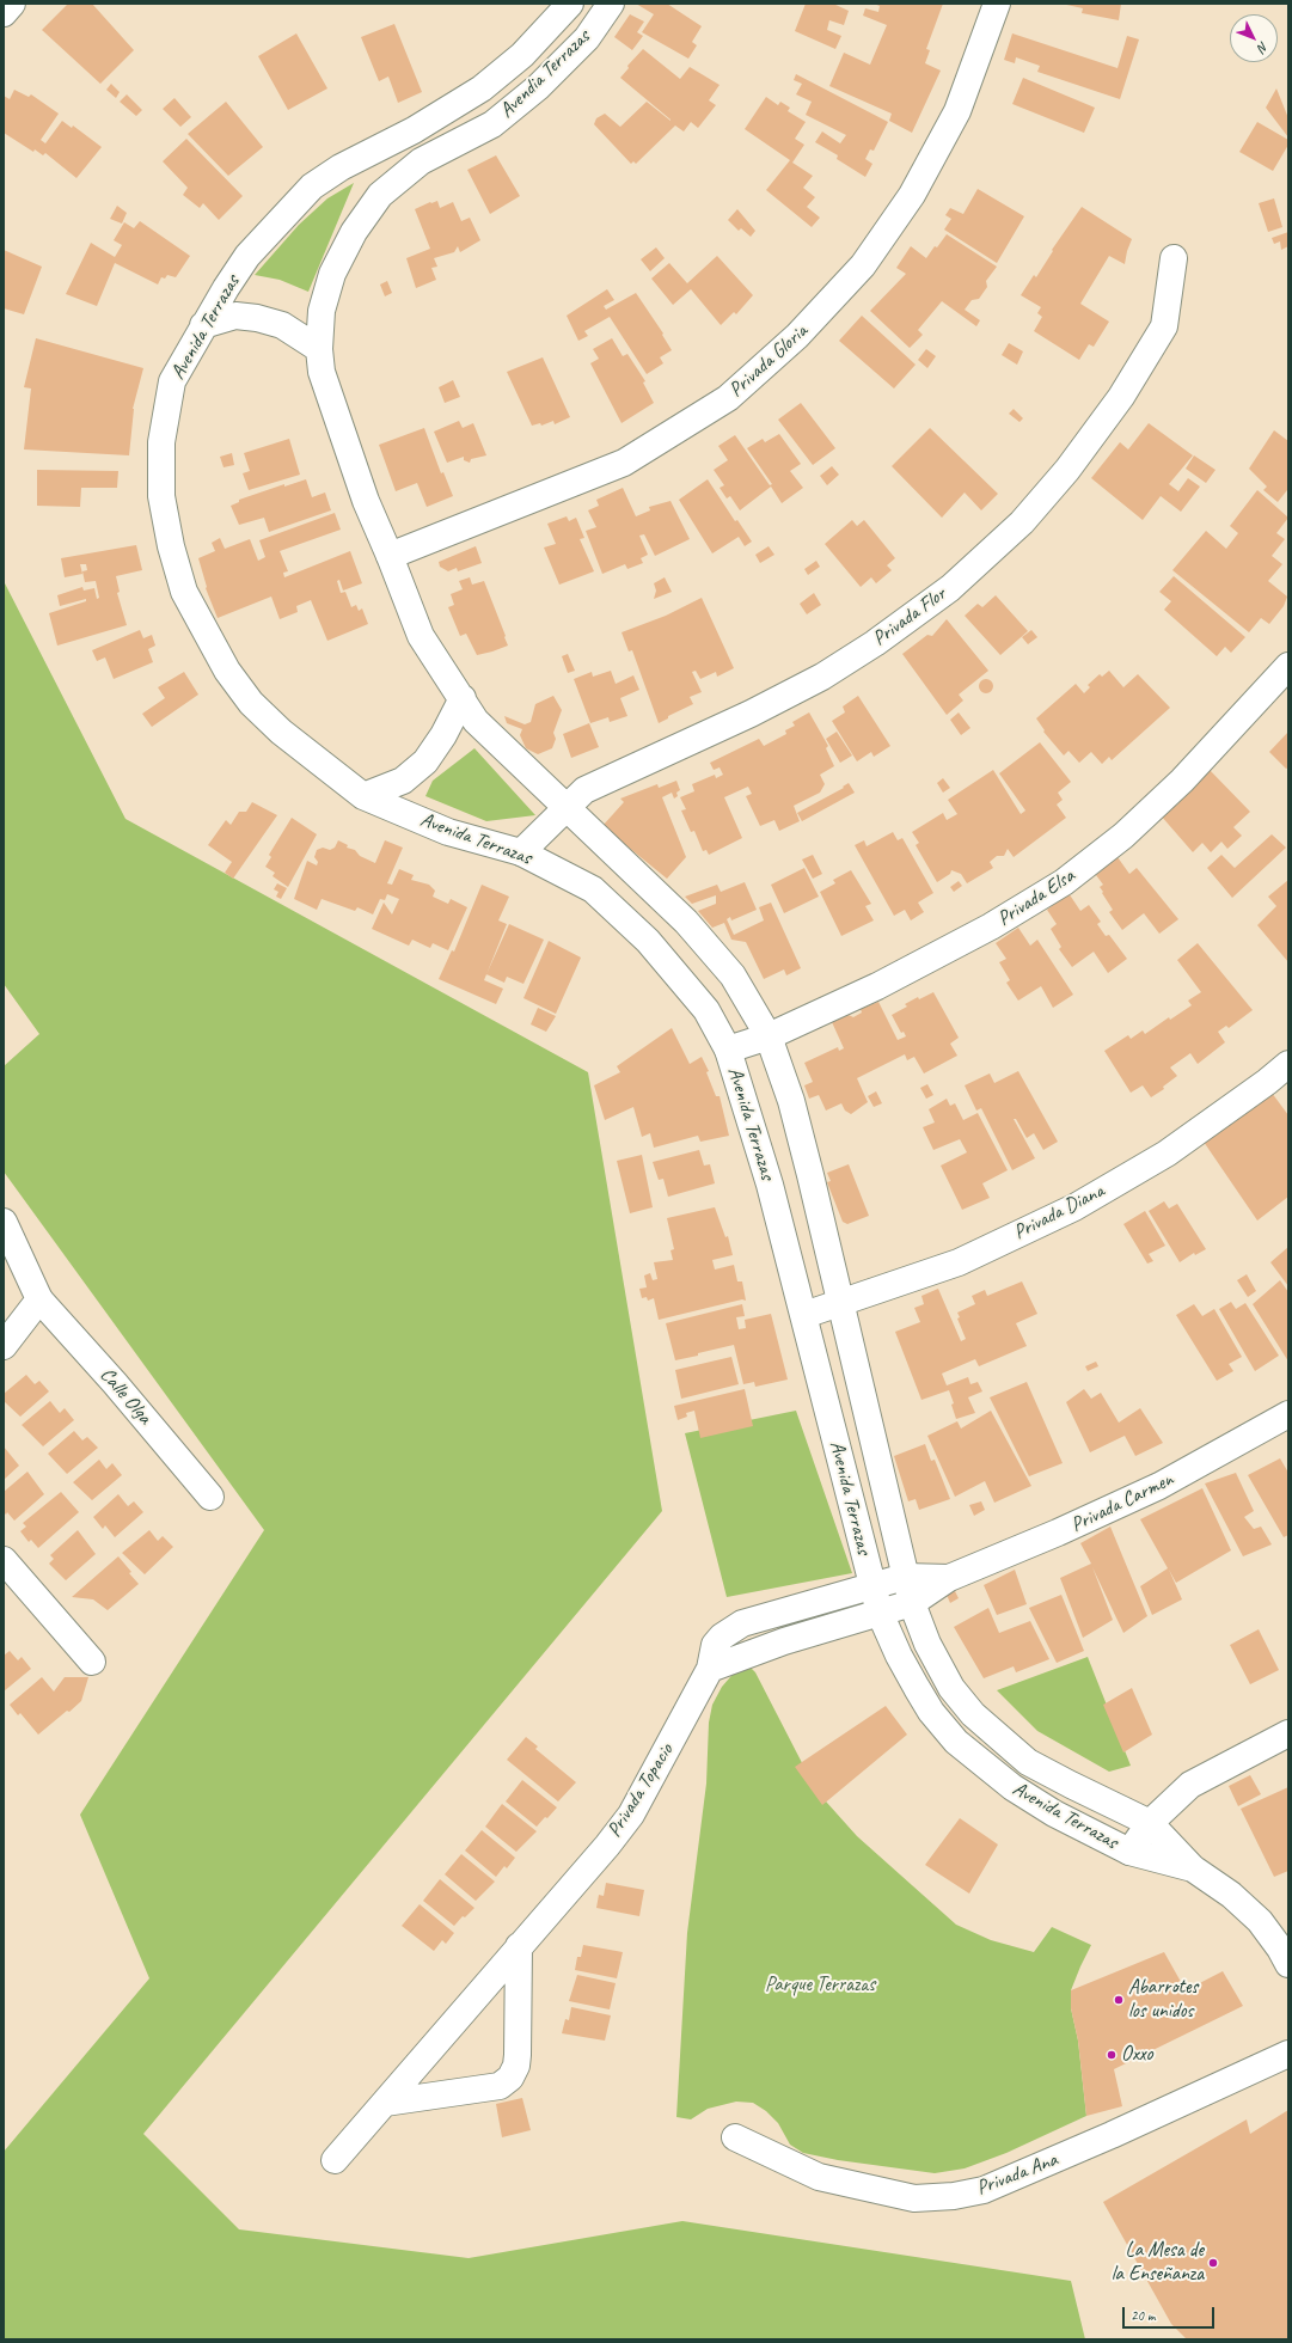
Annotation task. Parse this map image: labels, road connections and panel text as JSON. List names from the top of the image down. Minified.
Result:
{"streets":{"street":["Avendia Terrazas","Avenida Terrazas","Privada Gloria","Privada Flor","Privada Elsa","Privada Diana","Calle Olga","Privada Carmen","Privada Topacio","Privada Ana"]},"crossings":[["Avendia Terrazas","Avenida Terrazas"],["Avenida Terrazas","Privada Gloria"],["Avenida Terrazas","Privada Flor"],["Avenida Terrazas","Privada Elsa"],["Avenida Terrazas","Privada Diana"],["Avenida Terrazas","Privada Carmen"],["Avenida Terrazas","Privada Topacio"],["Privada Carmen","Privada Topacio"]],"parks":["Parque Terrazas"],"places":["Abarrotes los unidos","Oxxo","La Mesa de la Enseñanza"],"scale_bar":"20 m","north":"bottom right"}
